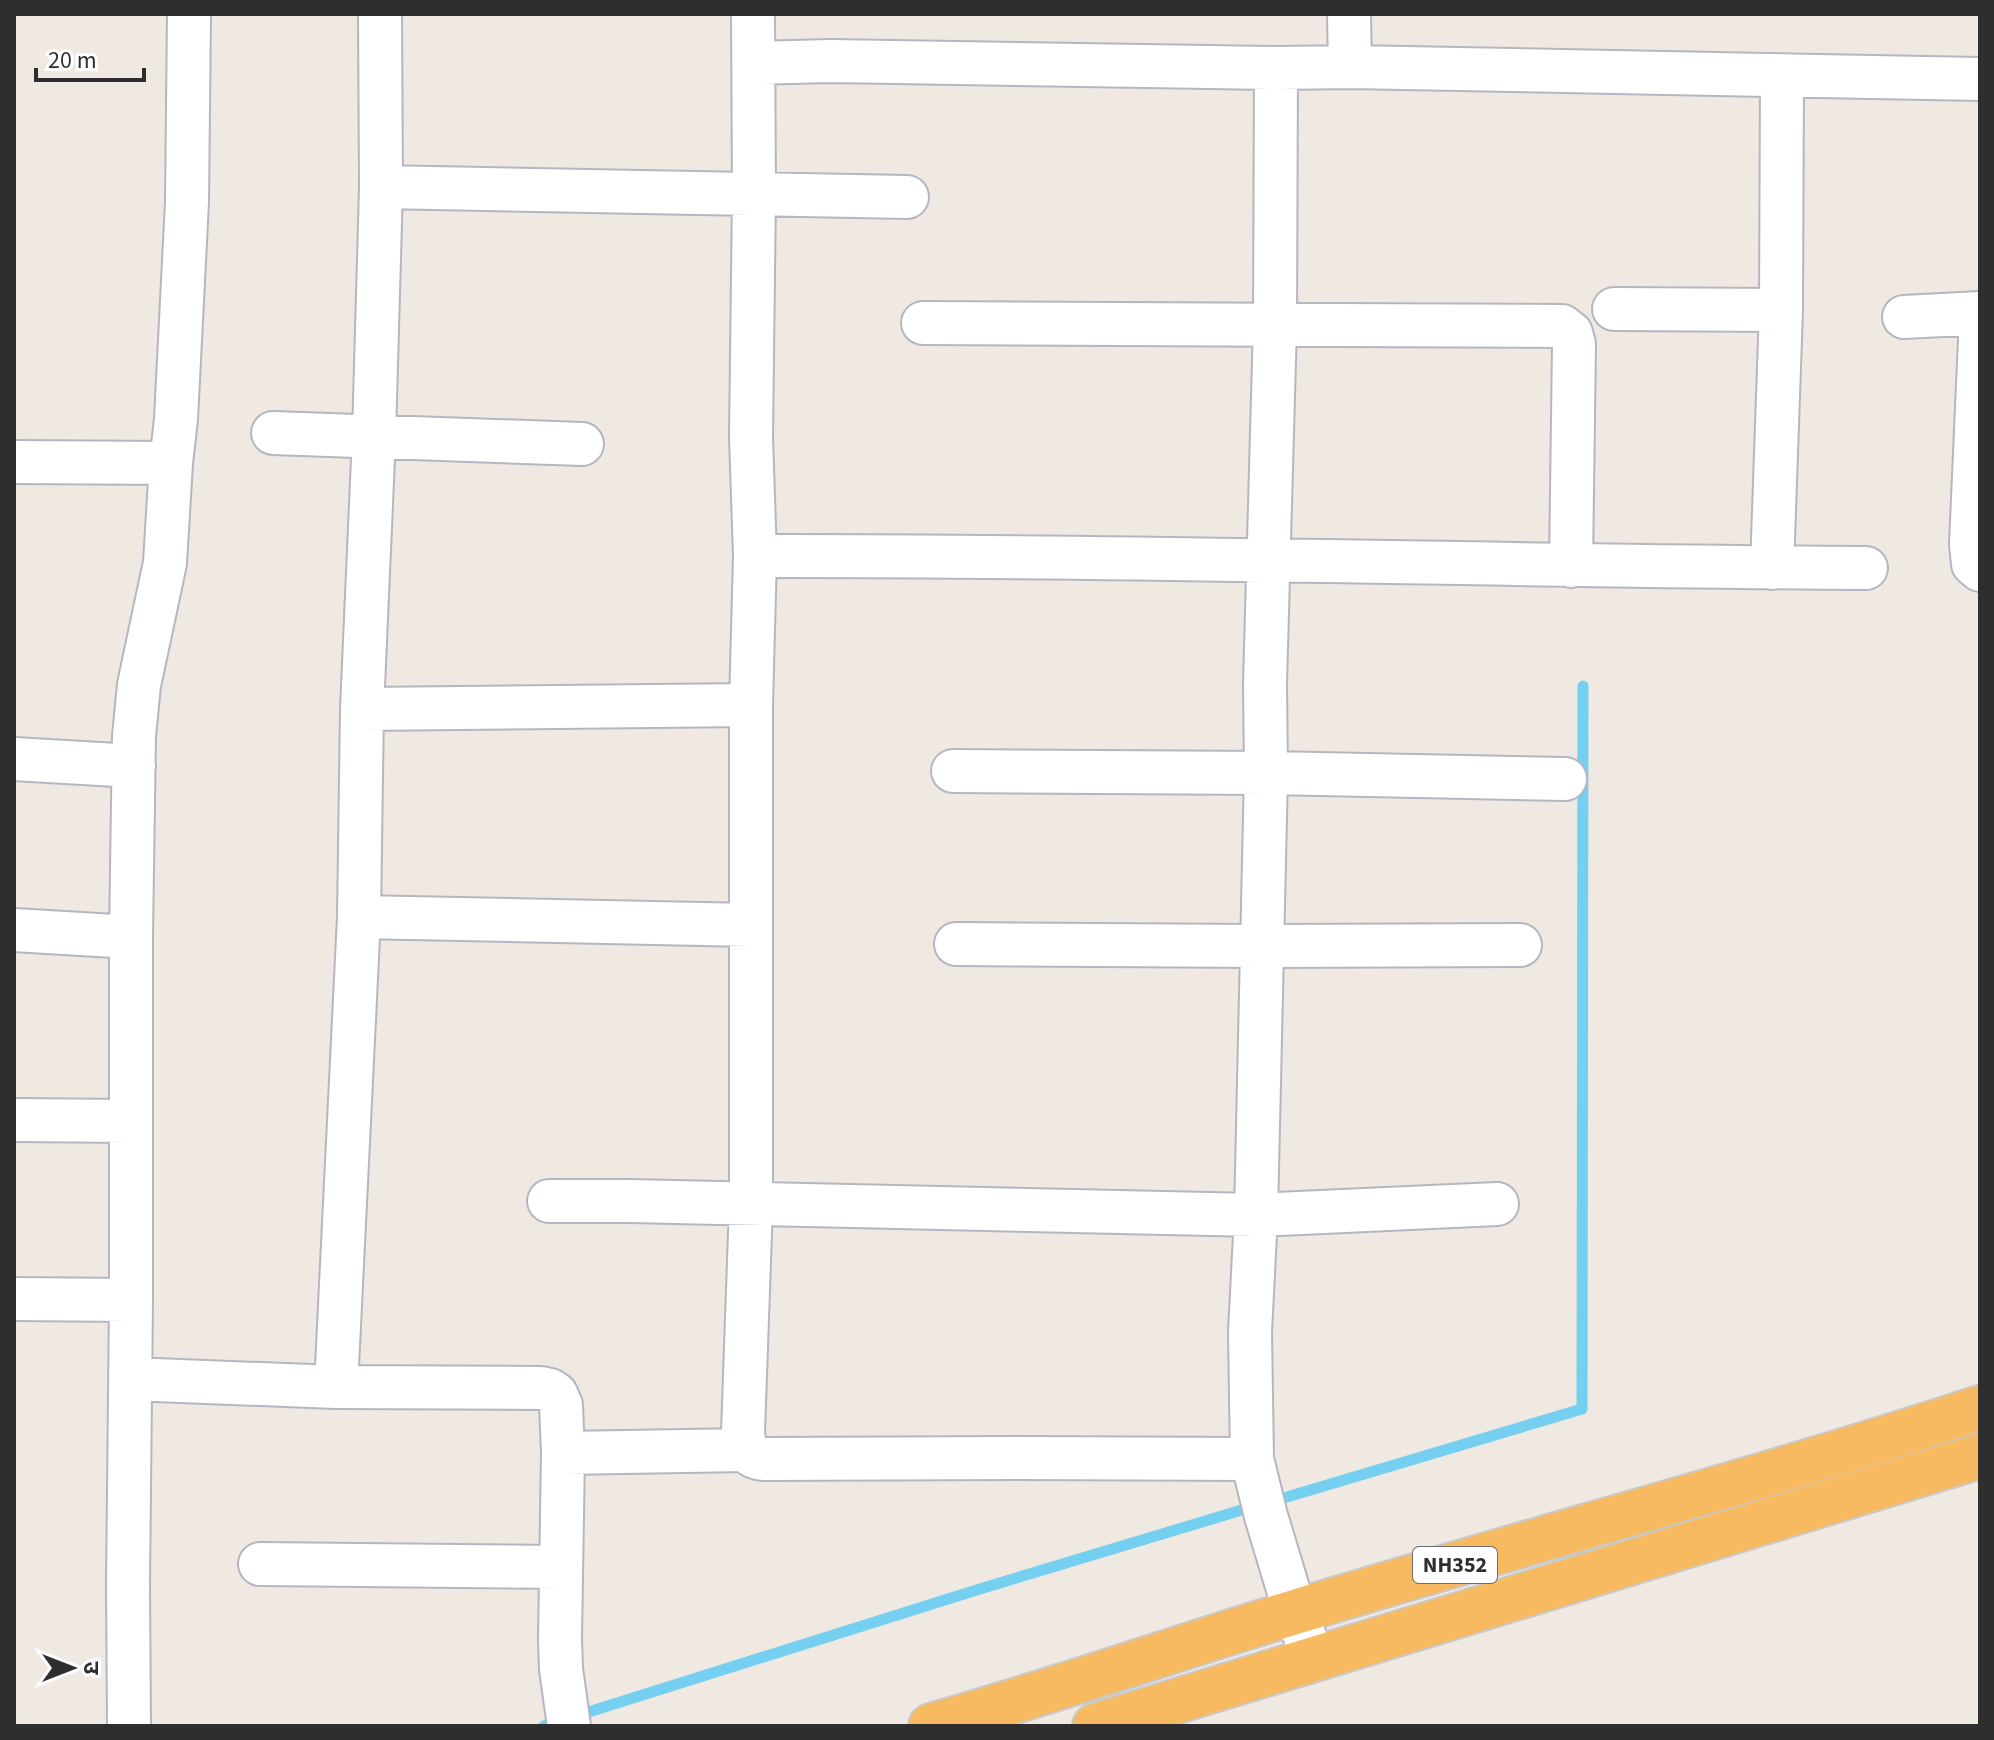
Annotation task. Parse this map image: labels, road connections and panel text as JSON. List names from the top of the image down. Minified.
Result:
{"streets":{"highway":["NH352"]},"scale_bar":"20 m","north":"right"}
